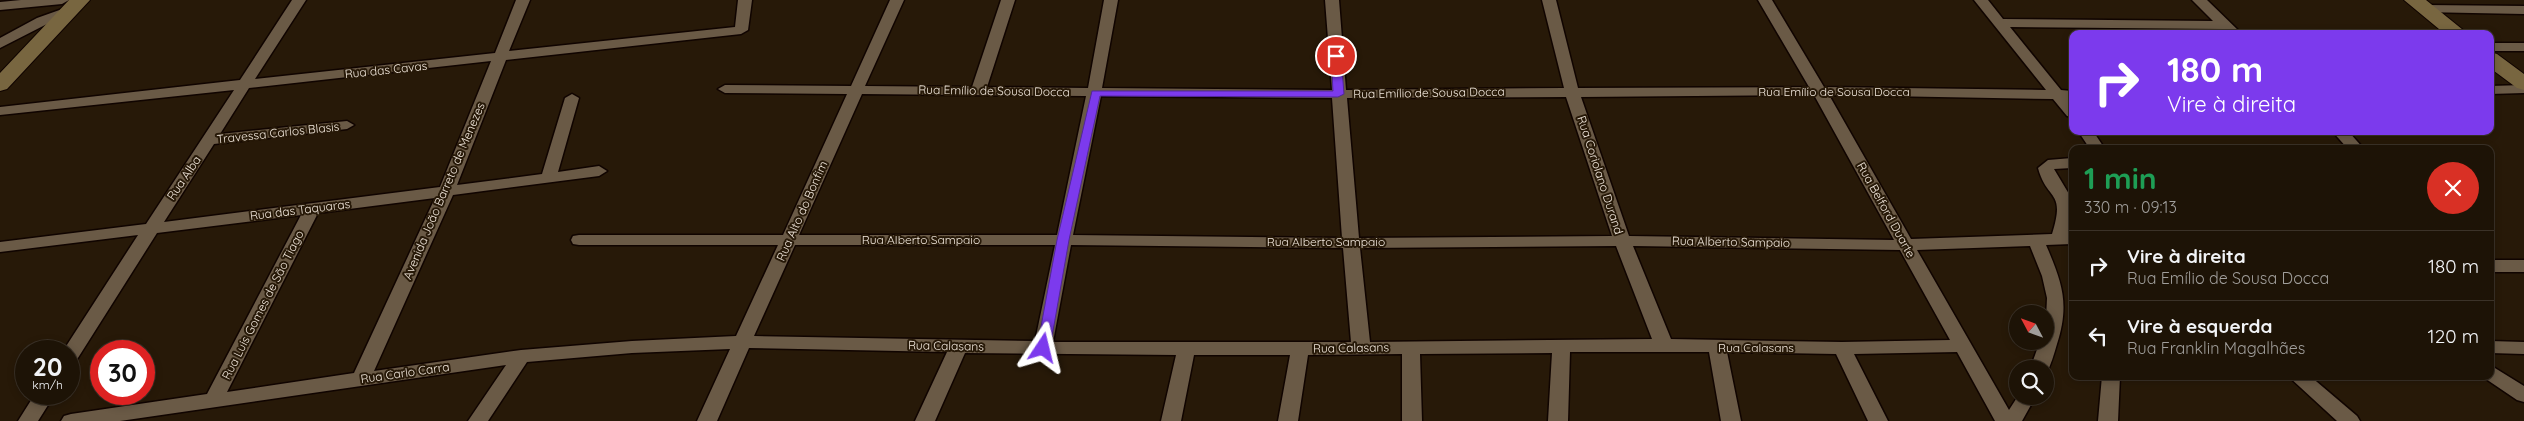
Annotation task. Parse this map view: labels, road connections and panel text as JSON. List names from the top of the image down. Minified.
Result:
{"streets":{"street":["Rua das Cavas","Rua Emílio de Sousa Docca","Travessa Carlos Blasis","Rua Coriolano Durand","Rua Alba","Avenida João Barreto de Menezes","Rua das Taquaras","Rua Belford Duarte","Rua Alto do Bonfim","Rua Alberto Sampaio","Rua Luis Gomes de São Tiago","Rua Calasans","Rua Carlo Carra"]},"crossings":[["Rua das Cavas","Rua Alba"],["Rua das Cavas","Avenida João Barreto de Menezes"],["Rua Emílio de Sousa Docca","Rua Coriolano Durand"],["Rua Emílio de Sousa Docca","Rua Belford Duarte"],["Rua Emílio de Sousa Docca","Rua Alto do Bonfim"],["Travessa Carlos Blasis","Rua Alba"],["Rua Coriolano Durand","Rua Alberto Sampaio"],["Rua Coriolano Durand","Rua Calasans"],["Rua Alba","Rua das Taquaras"],["Avenida João Barreto de Menezes","Rua das Taquaras"],["Avenida João Barreto de Menezes","Rua Carlo Carra"],["Rua das Taquaras","Rua Luis Gomes de São Tiago"],["Rua Belford Duarte","Rua Alberto Sampaio"],["Rua Belford Duarte","Rua Calasans"],["Rua Alto do Bonfim","Rua Alberto Sampaio"],["Rua Alto do Bonfim","Rua Calasans"],["Rua Alto do Bonfim","Rua Carlo Carra"],["Rua Luis Gomes de São Tiago","Rua Carlo Carra"],["Rua Calasans","Rua Carlo Carra"]],"north":"top left","page":{"turn":["180 m","Vire à direita"],"heading":["1 min","330 m · 09:13"],"list":[{"name":"Vire à direita","note":"Rua Emílio de Sousa Docca","value":"180 m"},{"name":"Vire à esquerda","note":"Rua Franklin Magalhães","value":"120 m"}],"speed":"20 km/h","limit":"30"}}
